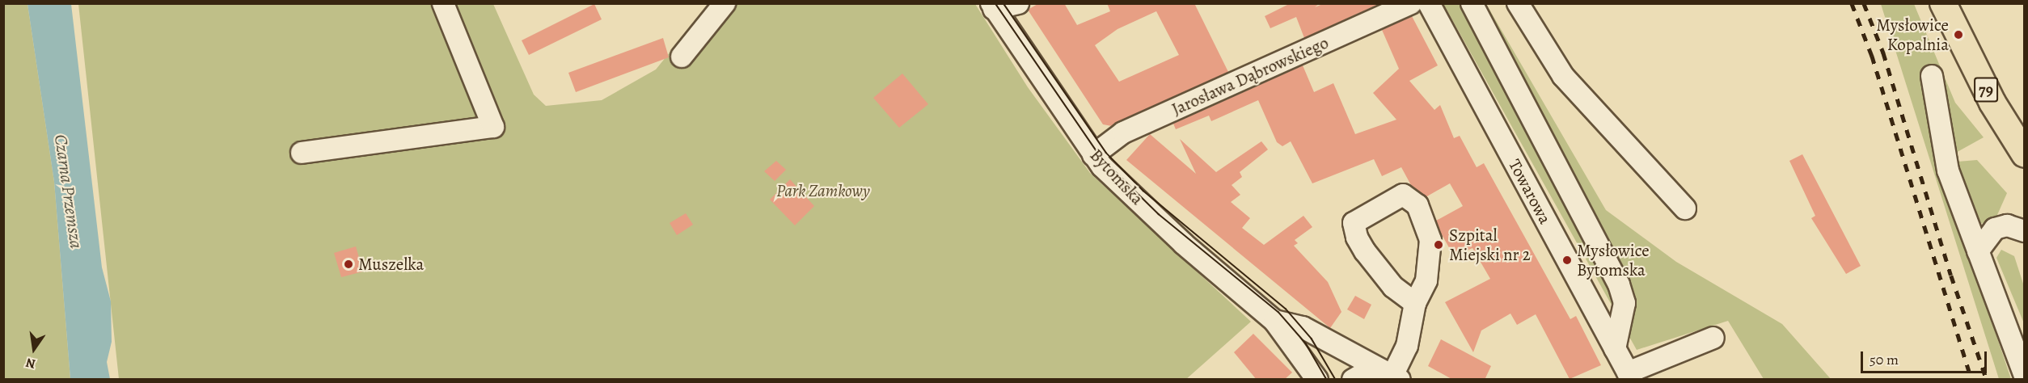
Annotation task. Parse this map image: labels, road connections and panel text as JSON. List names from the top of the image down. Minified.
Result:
{"streets":{"main road":["79"],"street":["Jarosława Dąbrowskiego","Bytomska","Towarowa"]},"crossings":[["Jarosława Dąbrowskiego","Bytomska"]],"water":["Czarna Przemsza"],"parks":["Park Zamkowy"],"places":["Mysłowice Kopalnia","Szpital Miejski nr 2","Mysłowice Bytomska","Muszelka"],"scale_bar":"50 m","north":"bottom"}
